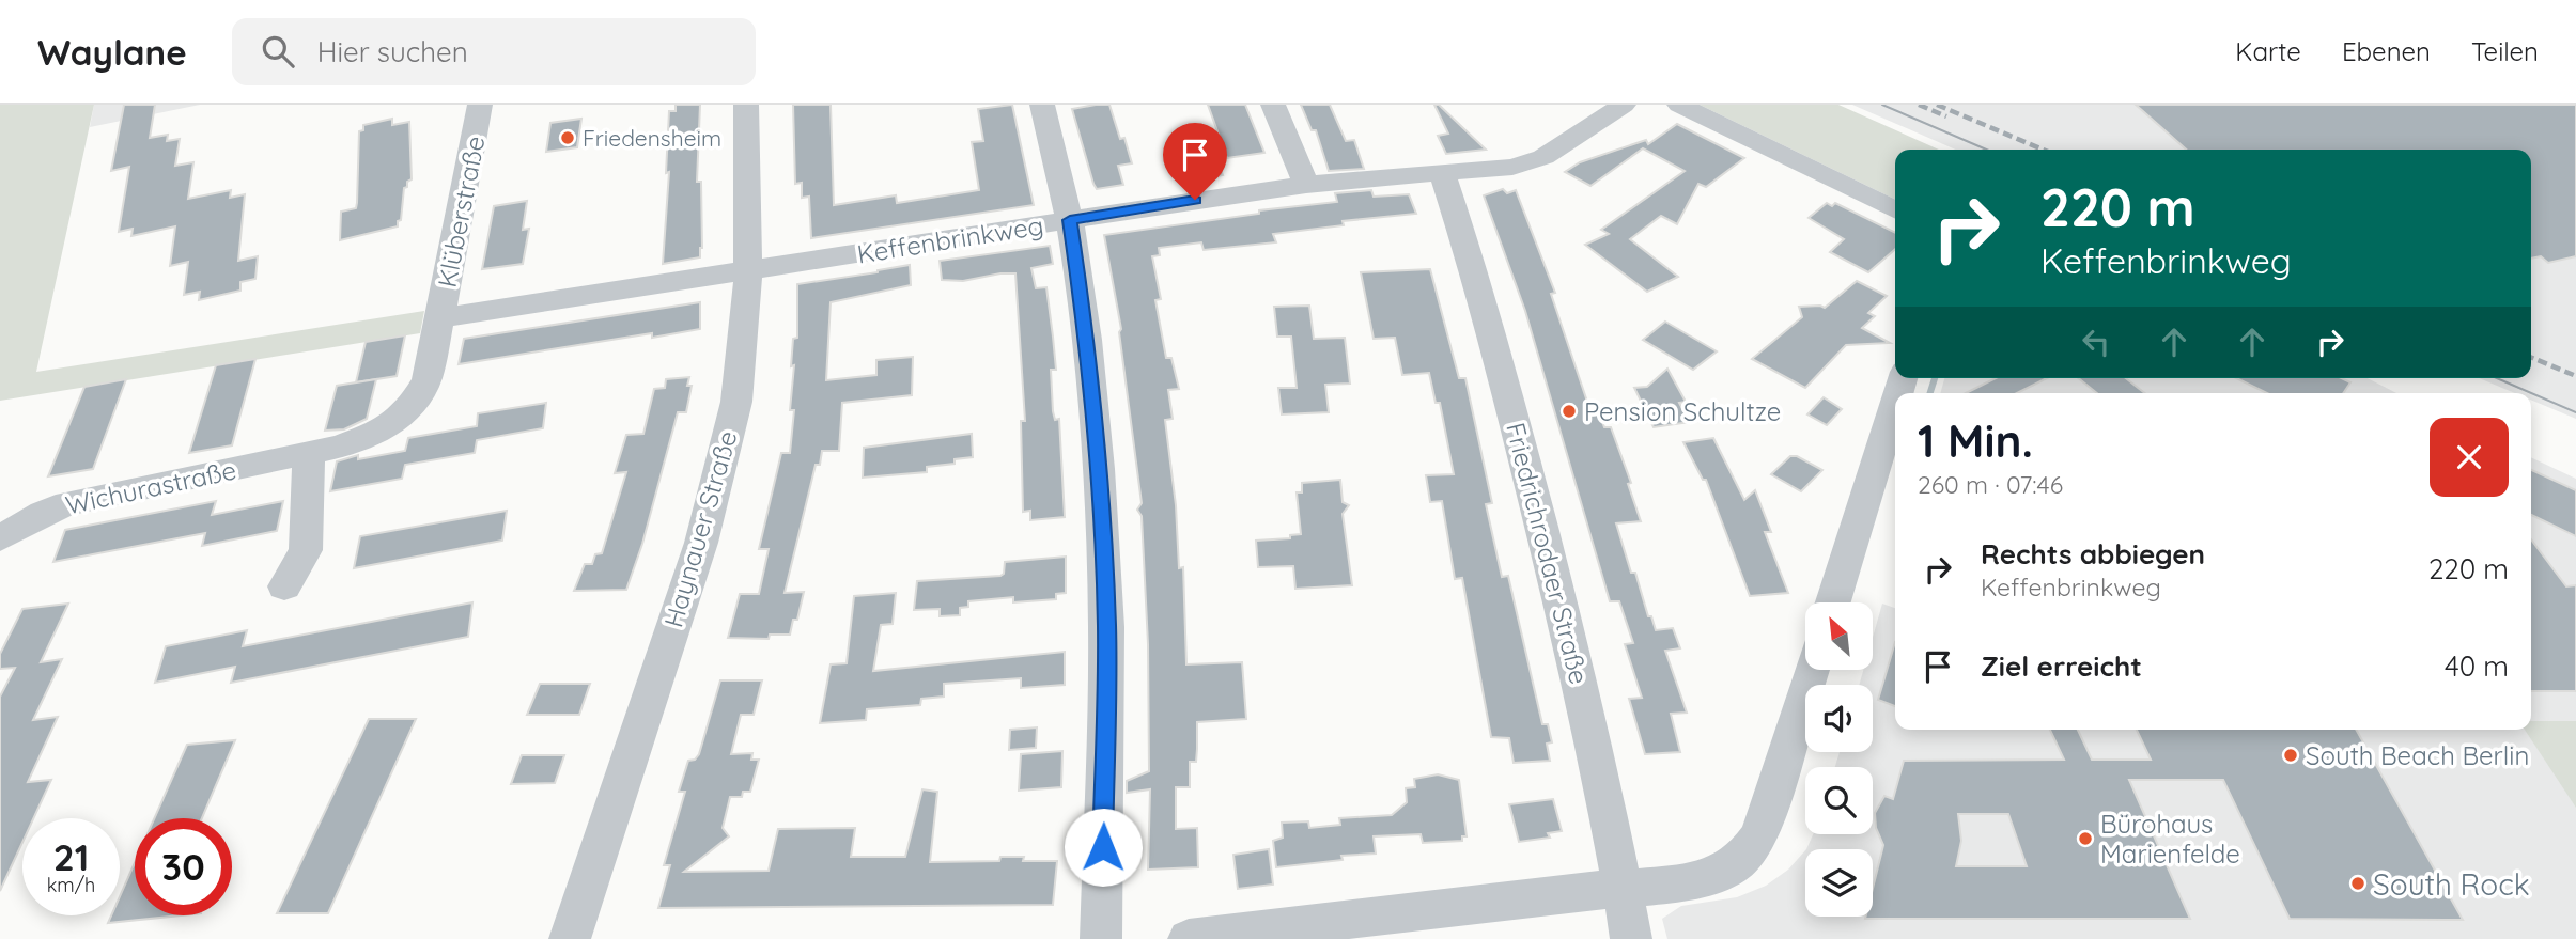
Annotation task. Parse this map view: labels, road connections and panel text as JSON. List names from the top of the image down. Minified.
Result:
{"streets":{"street":["Klüberstraße","Keffenbrinkweg","Wichurastraße","Haynauer Straße","Friedrichrodaer Straße"]},"crossings":[["Klüberstraße","Keffenbrinkweg"],["Klüberstraße","Wichurastraße"],["Keffenbrinkweg","Wichurastraße"],["Keffenbrinkweg","Haynauer Straße"],["Keffenbrinkweg","Friedrichrodaer Straße"]],"places":["Friedensheim","Pension Schultze","South Beach Berlin","Bürohaus Marienfelde","South Rock"],"north":"top left","page":{"header":"Waylane","search":"Hier suchen","nav":["Karte","Ebenen","Teilen"],"turn":["220 m","Keffenbrinkweg"],"heading":["1 Min.","260 m · 07:46"],"list":[{"name":"Rechts abbiegen","note":"Keffenbrinkweg","value":"220 m"},{"name":"Ziel erreicht","value":"40 m"}],"speed":"21 km/h","limit":"30"}}
